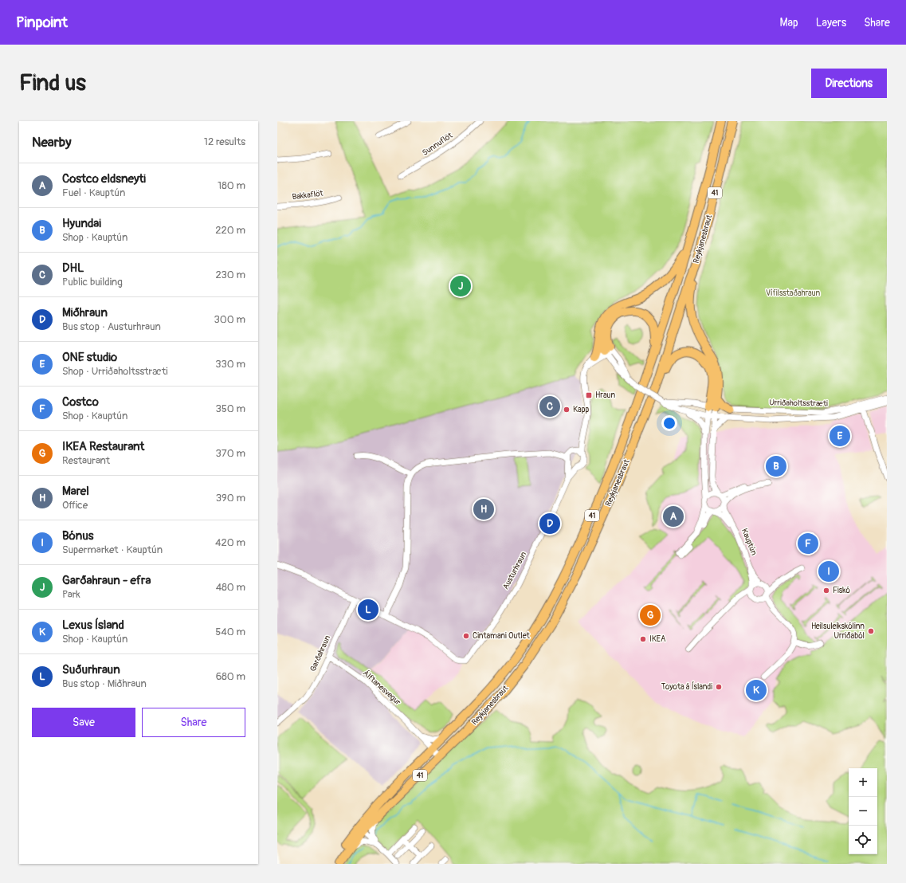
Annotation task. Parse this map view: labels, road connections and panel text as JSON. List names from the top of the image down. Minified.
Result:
{"streets":{"highway":["41","Reykjanesbraut"],"street":["Sunnuflöt","Bakkaflöt","Urriðaholtsstræti","Kauptún","Austurhraun","Garðahraun","Álftanesvegur"]},"crossings":[["41","Reykjanesbraut"],["Reykjanesbraut","Álftanesvegur"],["Urriðaholtsstræti","Kauptún"],["Garðahraun","Álftanesvegur"]],"parks":["Vífilsstaðahraun"],"places":{"transit":["Hraun"],"other":["Kapp","Fiskó","Heilsuleikskólinn Urriðaból","Cintamani Outlet","IKEA","Toyota á Íslandi"]},"page":{"header":"Pinpoint","nav":["Map","Layers","Share"],"buttons":["Directions",["Save","Share"]],"title":"Find us","heading":["Nearby","12 results"],"list":[{"mark":"A","name":"Costco eldsneyti","note":"Fuel · Kauptún","value":"180 m"},{"mark":"B","name":"Hyundai","note":"Shop · Kauptún","value":"220 m"},{"mark":"C","name":"DHL","note":"Public building","value":"230 m"},{"mark":"D","name":"Miðhraun","note":"Bus stop · Austurhraun","value":"300 m"},{"mark":"E","name":"ONE studio","note":"Shop · Urriðaholtsstræti","value":"330 m"},{"mark":"F","name":"Costco","note":"Shop · Kauptún","value":"350 m"},{"mark":"G","name":"IKEA Restaurant","note":"Restaurant","value":"370 m"},{"mark":"H","name":"Marel","note":"Office","value":"390 m"},{"mark":"I","name":"Bónus","note":"Supermarket · Kauptún","value":"420 m"},{"mark":"J","name":"Garðahraun - efra","note":"Park","value":"480 m"},{"mark":"K","name":"Lexus Ísland","note":"Shop · Kauptún","value":"540 m"},{"mark":"L","name":"Suðurhraun","note":"Bus stop · Miðhraun","value":"680 m"}],"pins":["J","C","E","B","H","A","D","F","I","L","G","K"],"map_buttons":["+","−"]}}
